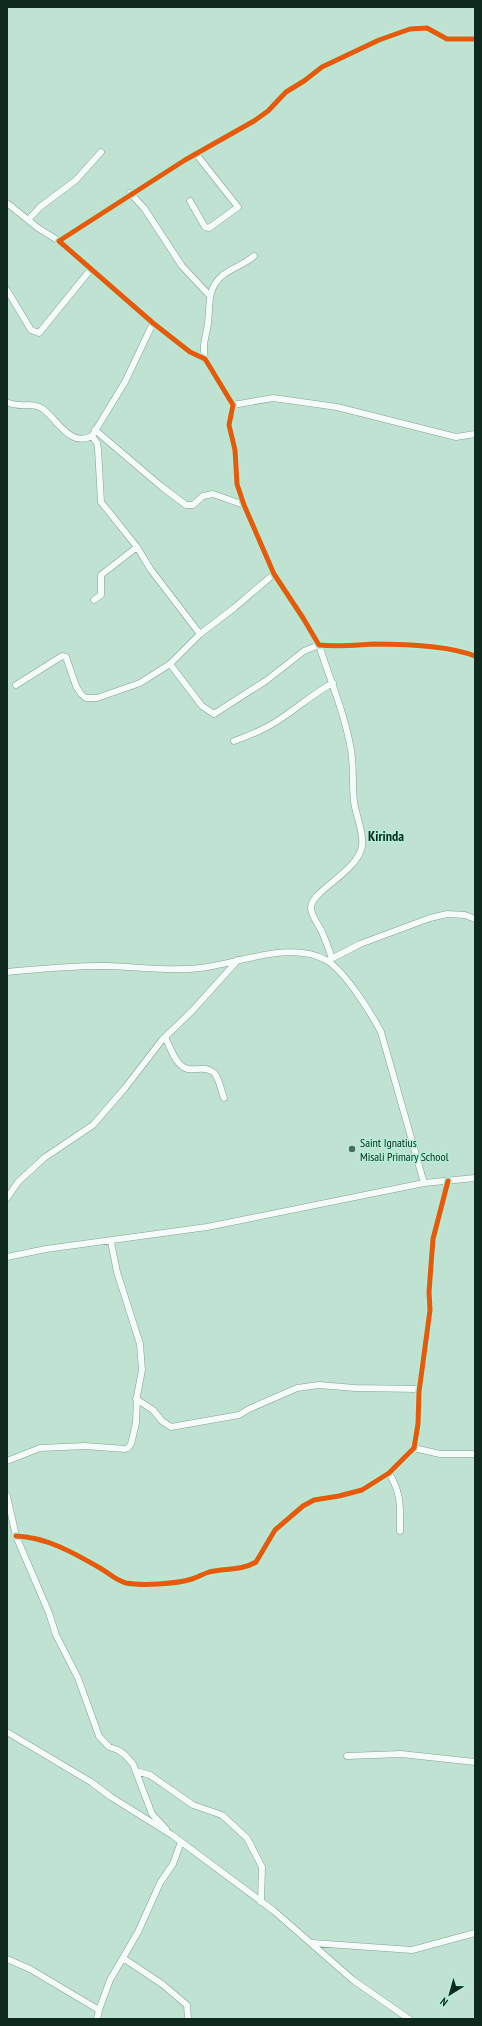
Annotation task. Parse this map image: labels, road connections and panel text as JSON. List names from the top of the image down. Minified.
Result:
{"districts":["Kirinda"],"places":["Saint Ignatius Misali Primary School"],"north":"bottom left"}
